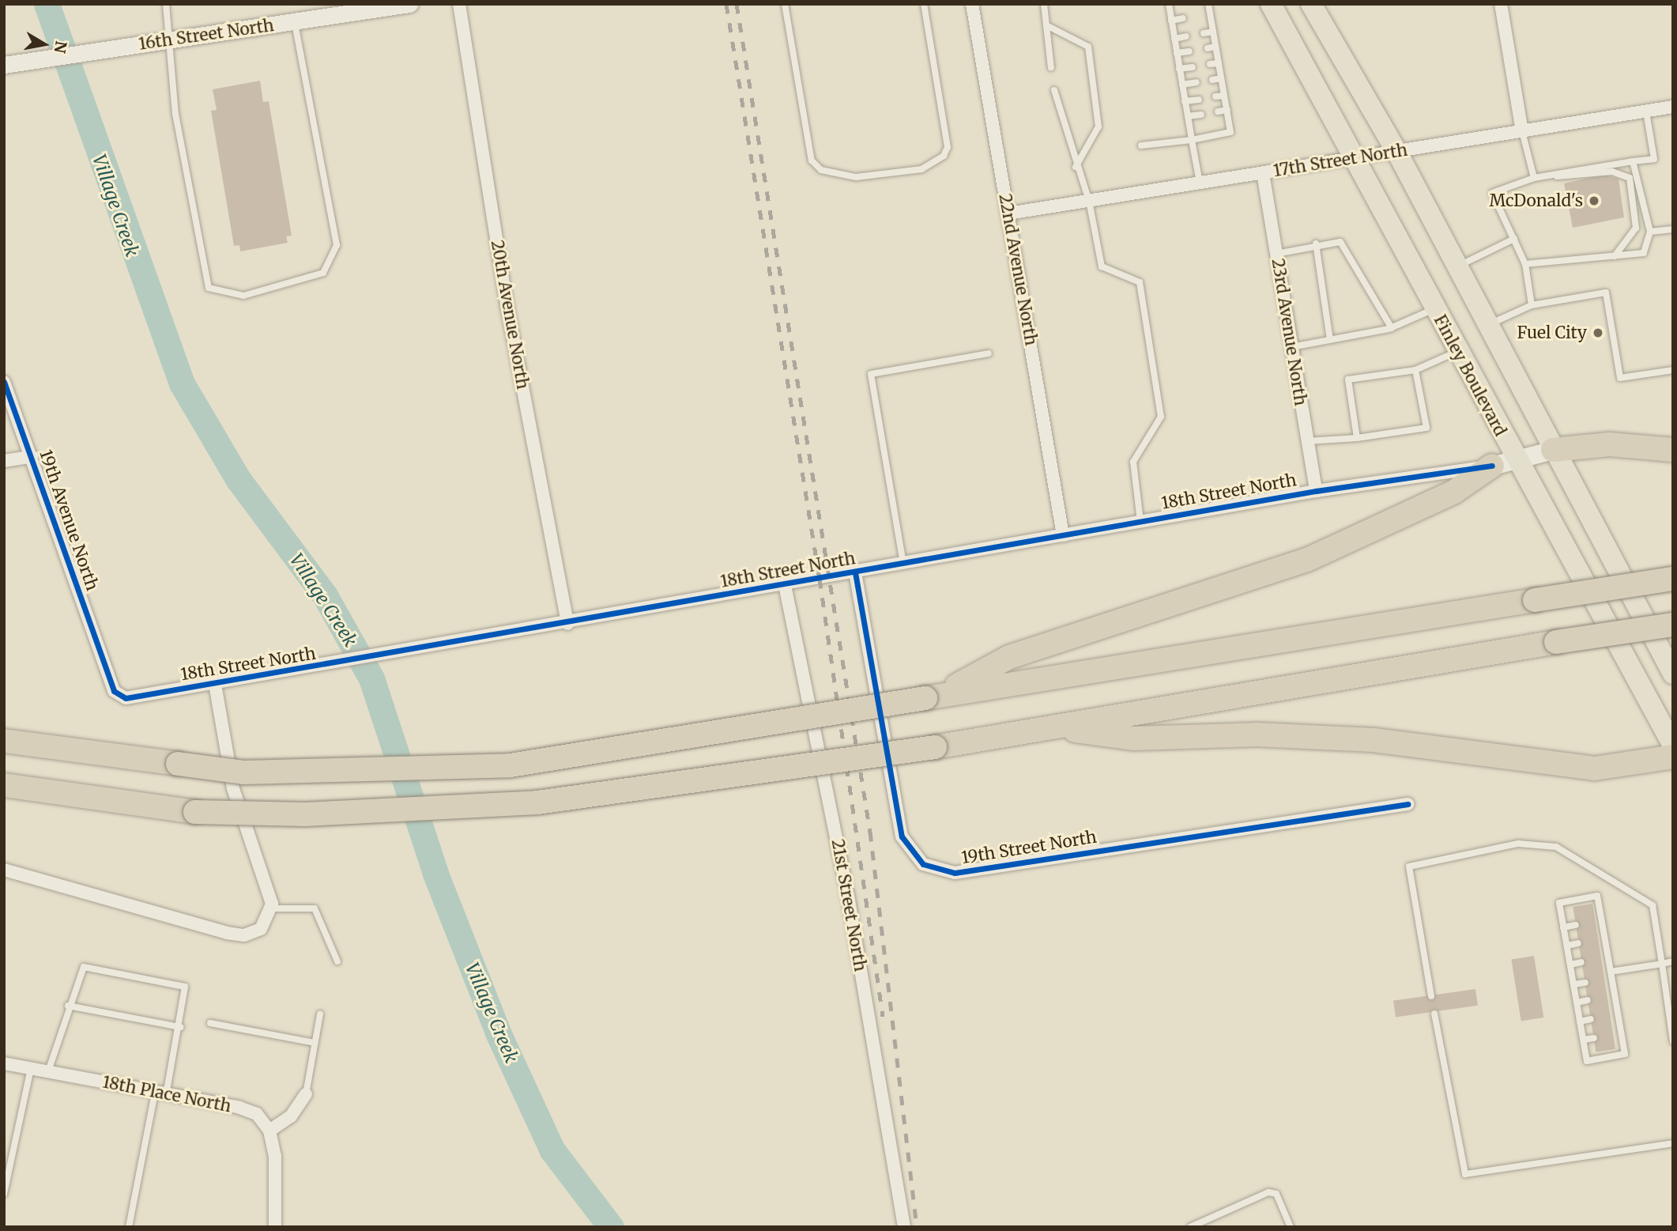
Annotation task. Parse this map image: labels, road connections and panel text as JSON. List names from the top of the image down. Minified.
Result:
{"streets":{"main road":["Finley Boulevard","18th Street North"],"street":["16th Street North","17th Street North","22nd Avenue North","20th Avenue North","23rd Avenue North","19th Avenue North","19th Street North","21st Street North","18th Place North"]},"crossings":[["17th Street North","22nd Avenue North"],["17th Street North","23rd Avenue North"],["17th Street North","Finley Boulevard"],["22nd Avenue North","18th Street North"],["20th Avenue North","18th Street North"],["23rd Avenue North","18th Street North"],["Finley Boulevard","18th Street North"],["18th Street North","19th Avenue North"],["18th Street North","19th Street North"],["18th Street North","21st Street North"]],"water":["Village Creek"],"places":["McDonald's","Fuel City"],"north":"right"}
